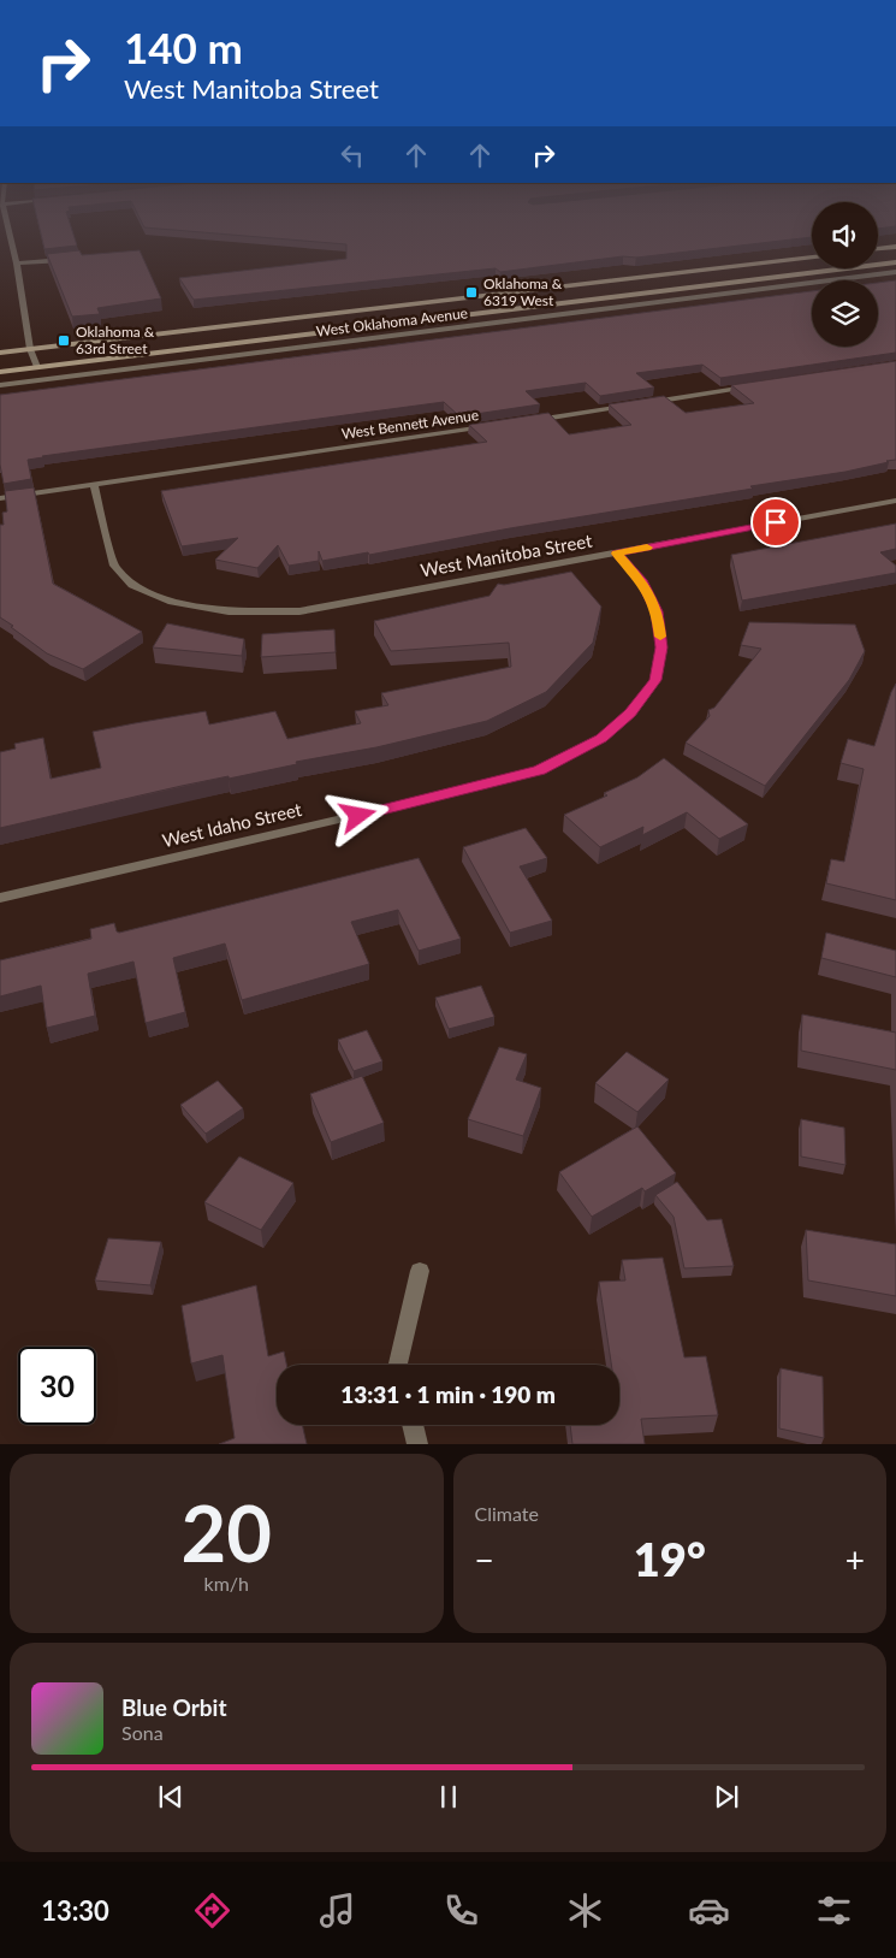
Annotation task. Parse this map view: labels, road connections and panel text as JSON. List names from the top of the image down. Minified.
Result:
{"streets":{"main road":["West Oklahoma Avenue"],"street":["West Bennett Avenue","West Manitoba Street","West Idaho Street"]},"crossings":[["West Bennett Avenue","West Manitoba Street"],["West Manitoba Street","West Idaho Street"]],"places":{"transit":["Oklahoma & 6319 West","Oklahoma & 63rd Street"]},"page":{"turn":["140 m","West Manitoba Street"],"limit":"30","trip":"13:31 · 1 min · 190 m","tile":[["20","km/h"],"Climate"],"heat":["−","19°","+"],"song":["Blue Orbit","Sona"],"tabs":"13:30"}}
